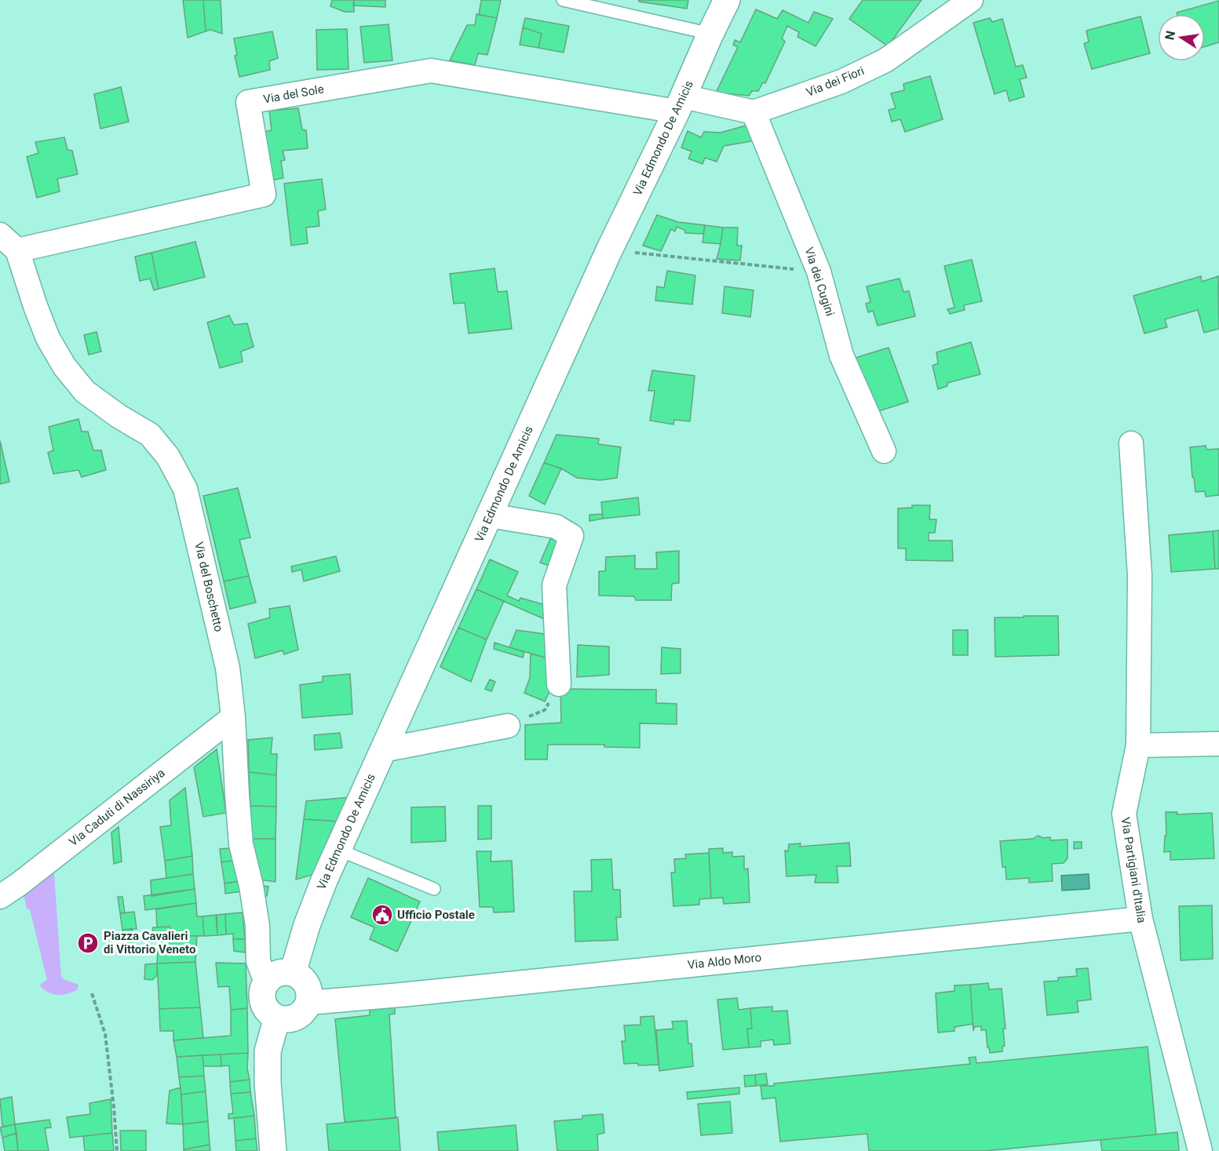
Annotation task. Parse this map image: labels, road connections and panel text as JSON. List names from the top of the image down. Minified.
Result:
{"streets":{"street":["Via dei Fiori","Via del Sole","Via Edmondo De Amicis","Via dei Cugini","Via del Boschetto","Via Caduti di Nassiriya","Via Partigiani d'Italia","Via Aldo Moro"]},"crossings":[["Via dei Fiori","Via dei Cugini"],["Via del Sole","Via Edmondo De Amicis"],["Via del Sole","Via del Boschetto"],["Via Edmondo De Amicis","Via del Boschetto"],["Via Edmondo De Amicis","Via Aldo Moro"],["Via del Boschetto","Via Caduti di Nassiriya"],["Via del Boschetto","Via Aldo Moro"],["Via Partigiani d'Italia","Via Aldo Moro"]],"places":{"public building":["Ufficio Postale"],"parking":["Piazza Cavalieri di Vittorio Veneto"]},"north":"left"}
